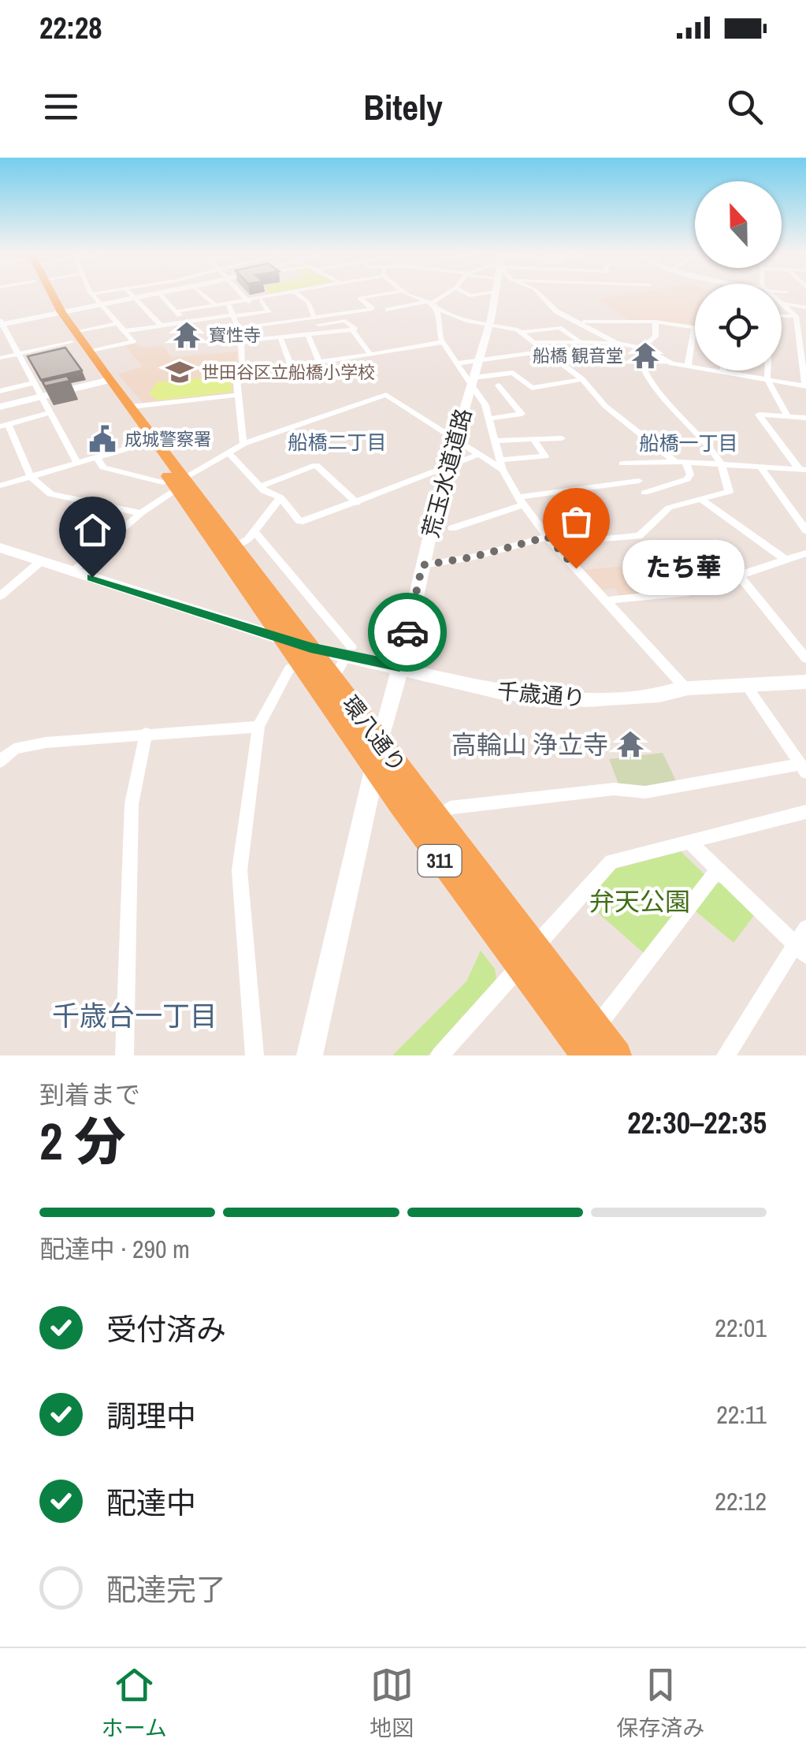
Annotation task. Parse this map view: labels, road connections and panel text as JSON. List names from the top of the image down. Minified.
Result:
{"streets":{"main road":["環八通り","311"],"street":["荒玉水道道路","千歳通り"]},"crossings":[["荒玉水道道路","千歳通り"],["荒玉水道道路","環八通り"],["千歳通り","環八通り"]],"districts":["船橋二丁目","船橋一丁目","千歳台一丁目"],"parks":["弁天公園"],"places":{"temple":["寳性寺","船橋 観音堂","高輪山 浄立寺"],"school or university":["世田谷区立船橋小学校"],"public building":["成城警察署"],"other":["たち華"]},"north":"top","page":{"status":"22:28","header":"Bitely","bubble":"たち華","heading":["2 分","到着まで","22:30–22:35"],"bar":"配達中 · 290 m","list":[["受付済み","22:01"],["調理中","22:11"],["配達中","22:12"],"配達完了"],"tabs":["ホーム","地図","保存済み"]}}
